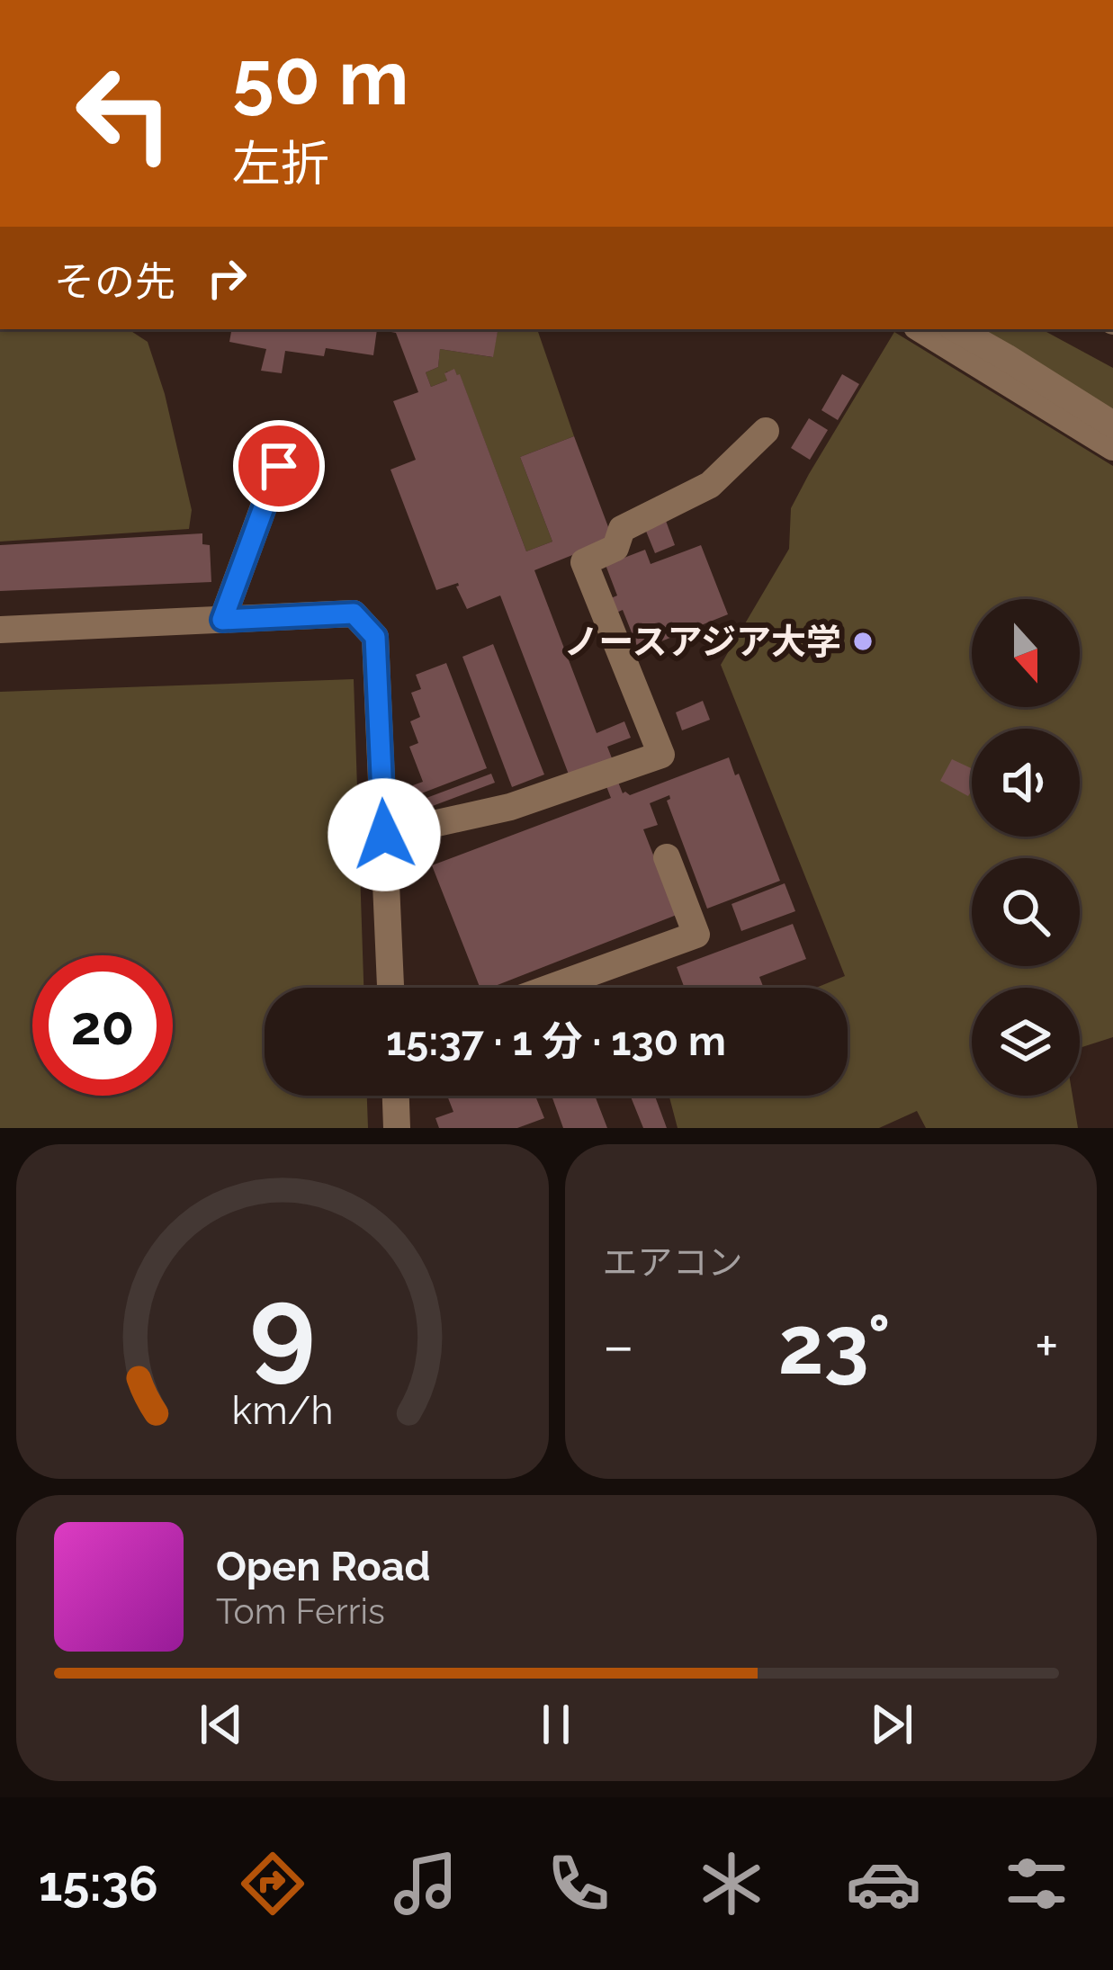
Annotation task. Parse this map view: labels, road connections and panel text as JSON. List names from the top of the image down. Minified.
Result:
{"places":["ノースアジア大学"],"north":"bottom","page":{"turn":["50 m","左折"],"then":"その先","limit":"20","trip":"15:37 · 1 分 · 130 m","tile":"エアコン","heat":["−","23°","+"],"song":["Open Road","Tom Ferris"],"tabs":"15:36","gauge":["9","km/h"]}}
